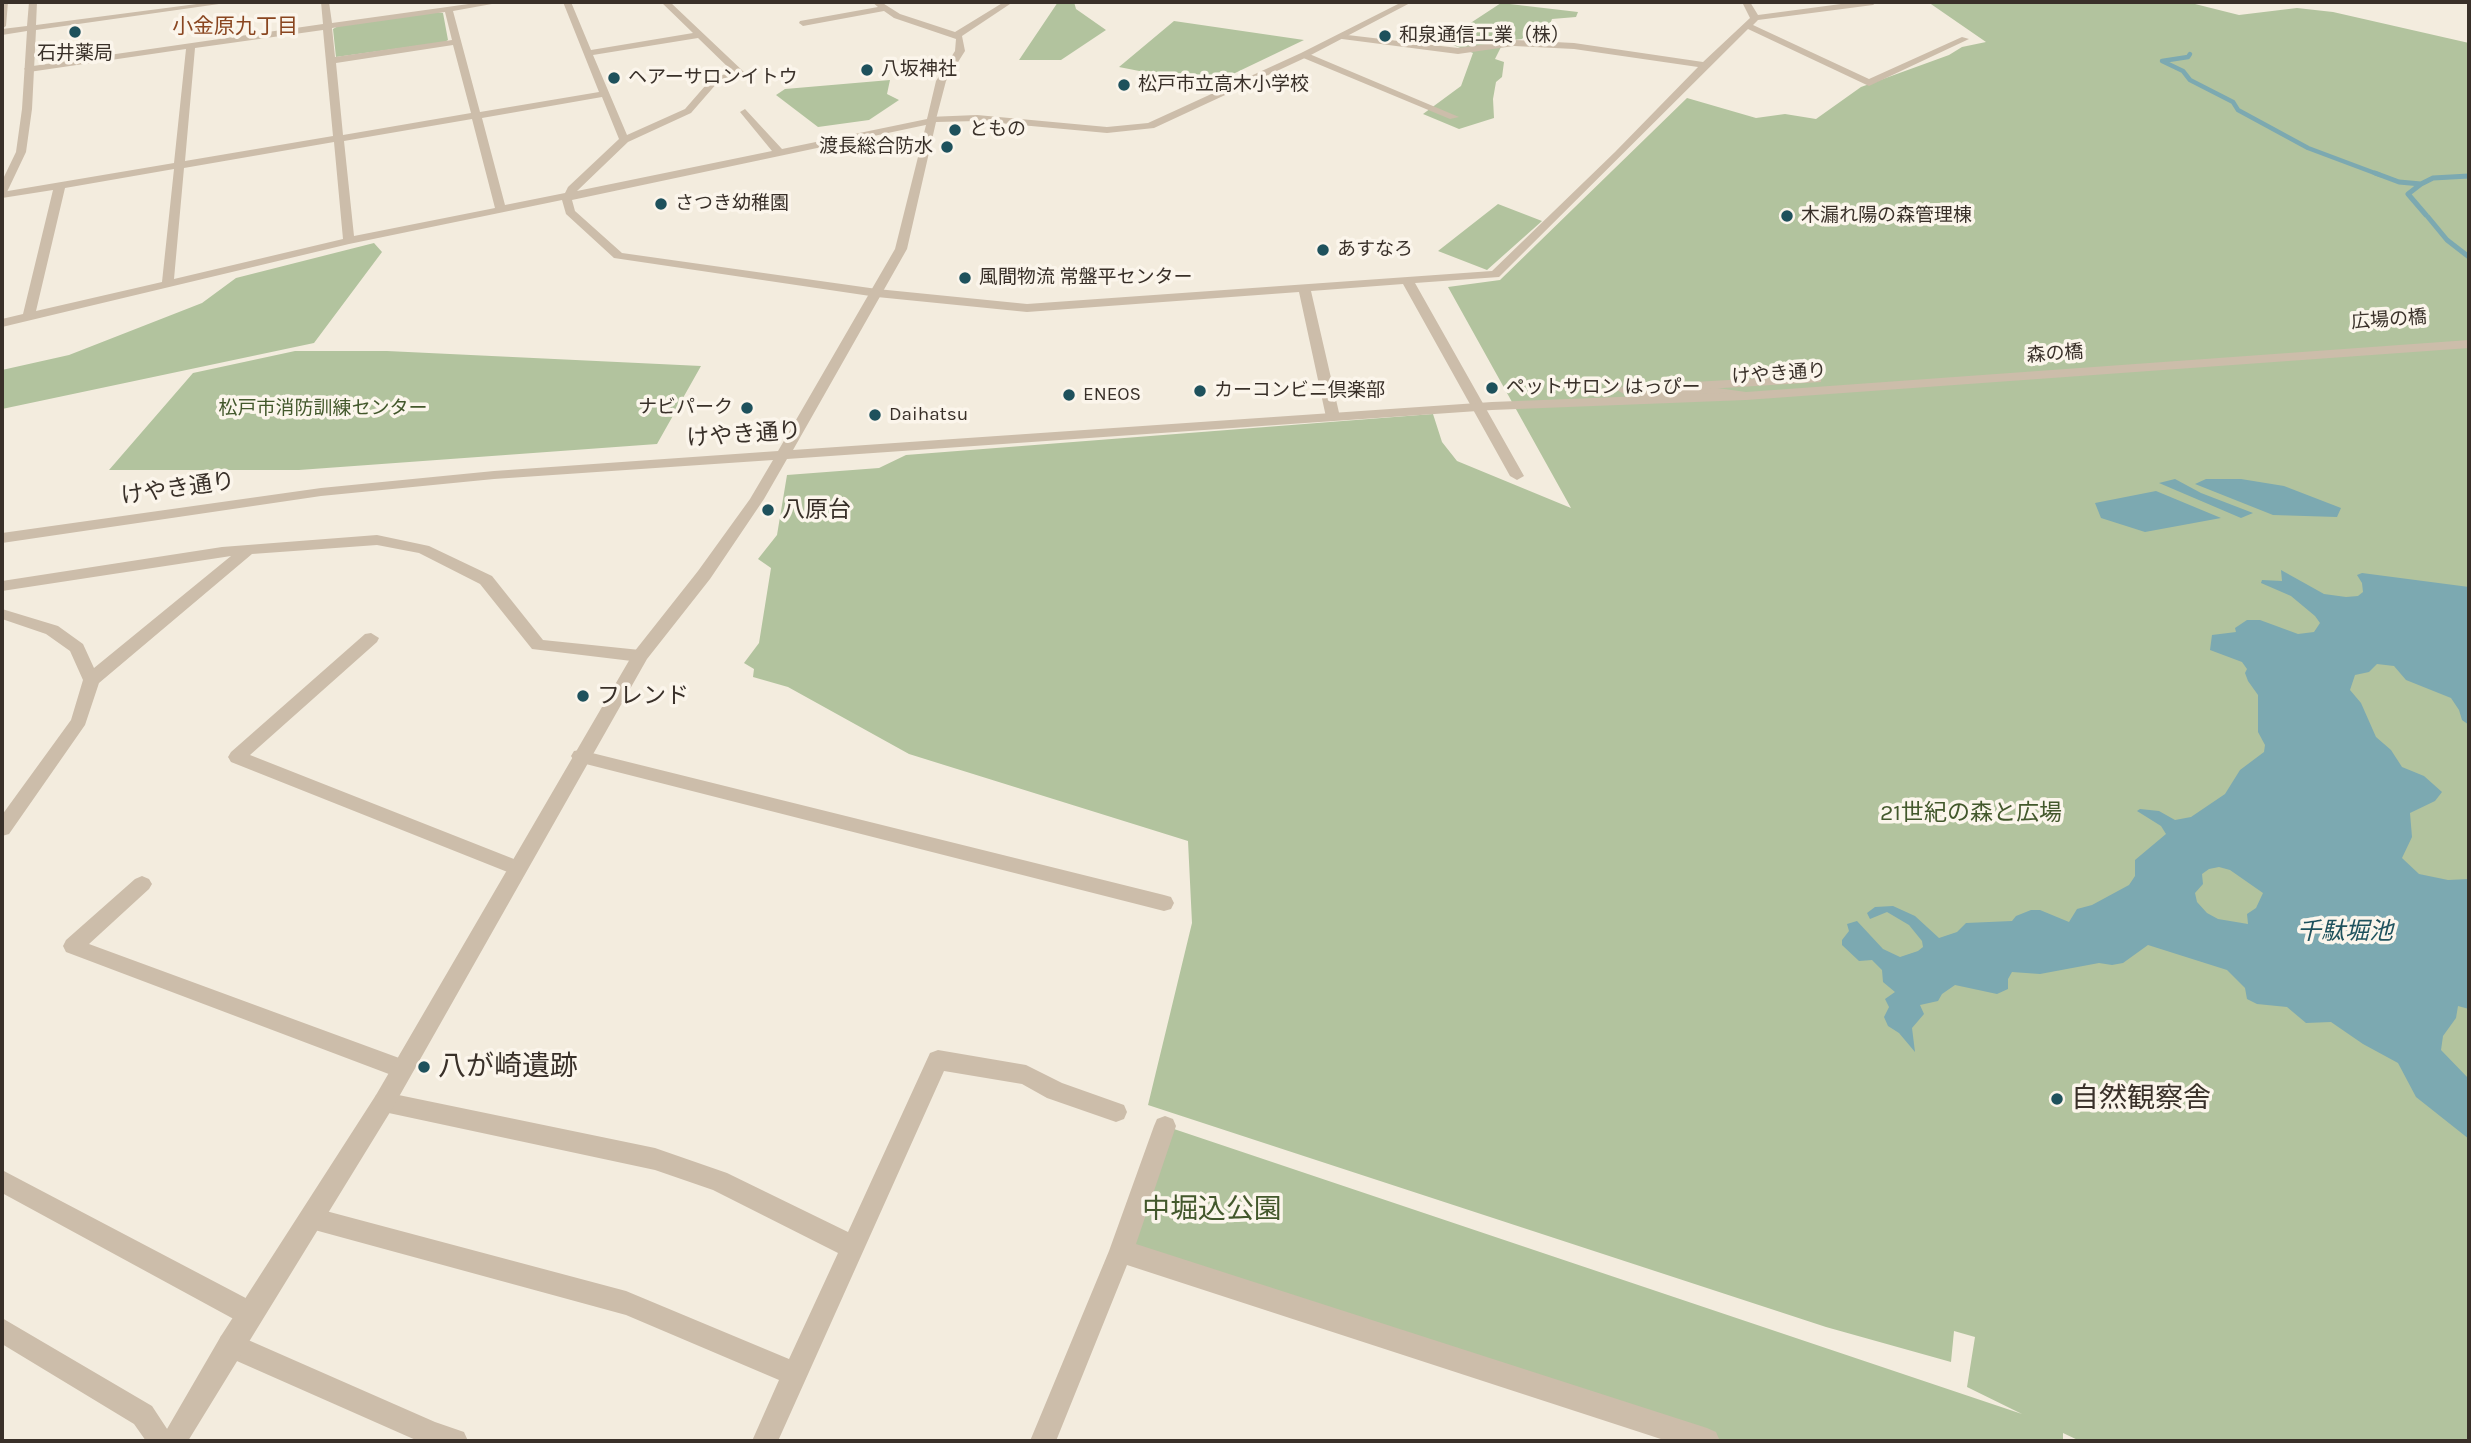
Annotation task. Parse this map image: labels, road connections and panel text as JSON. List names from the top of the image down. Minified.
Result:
{"streets":{"street":["広場の橋","森の橋","けやき通り"]},"crossings":[["広場の橋","森の橋"],["森の橋","けやき通り"]],"districts":["小金原九丁目"],"water":["千駄堀池"],"parks":["松戸市消防訓練センター","21世紀の森と広場","中堀込公園"],"places":["石井薬局","和泉通信工業（株）","八坂神社","ヘアーサロンイトウ","松戸市立高木小学校","ともの","渡長総合防水","さつき幼稚園","木漏れ陽の森管理棟","あすなろ","風間物流 常盤平センター","ペットサロン はっぴー","カーコンビニ倶楽部","ENEOS","ナビパーク","Daihatsu","八原台","フレンド","八が崎遺跡","自然観察舎"]}
